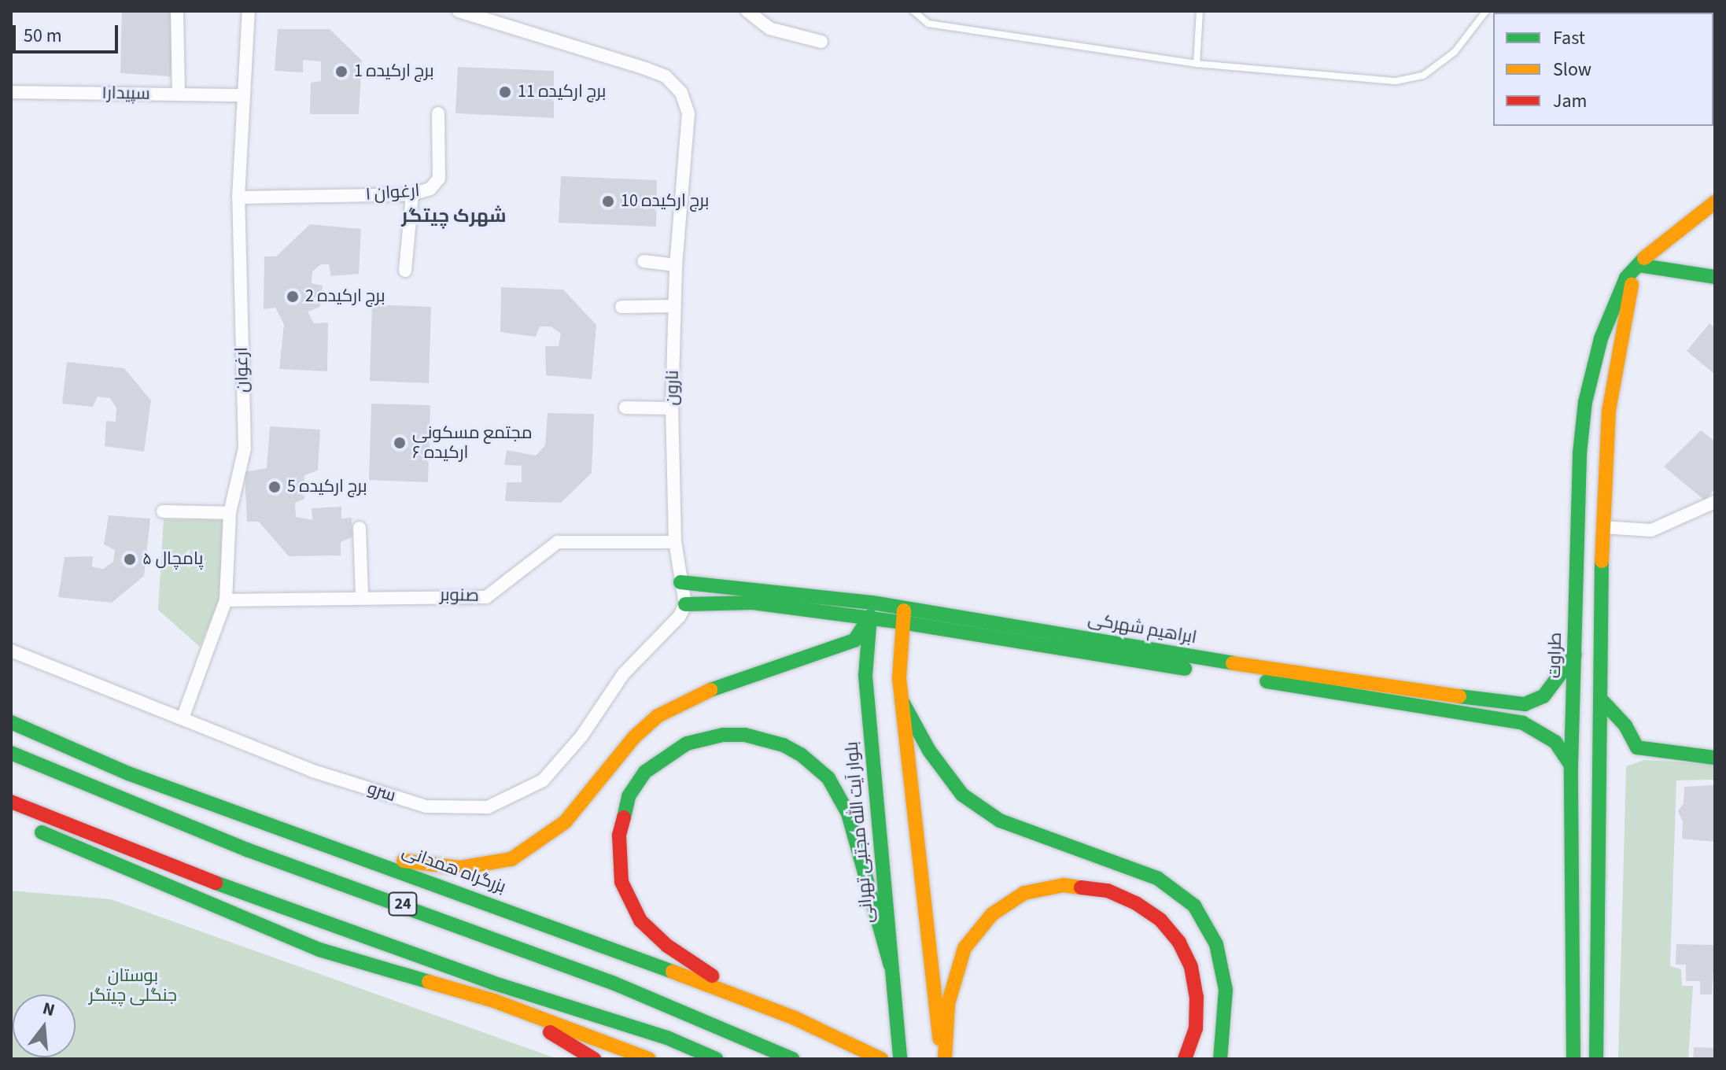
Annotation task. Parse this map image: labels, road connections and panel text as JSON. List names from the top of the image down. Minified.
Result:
{"streets":{"main road":["ابراهیم شهرکی","طراوت","بلوار آیت الله مجتبی تهرانی","بزرگراه همدانی","24"],"street":["سپیدار۱","ارغوان ۱","ارغوان","نارون","صنوبر","سرو"]},"crossings":[["سپیدار۱","ارغوان"],["ارغوان ۱","ارغوان"],["ارغوان","صنوبر"],["ارغوان","سرو"],["نارون","صنوبر"],["نارون","ابراهیم شهرکی"],["نارون","سرو"],["ابراهیم شهرکی","طراوت"],["ابراهیم شهرکی","سرو"],["ابراهیم شهرکی","بلوار آیت الله مجتبی تهرانی"]],"districts":["شهرک چیتگر"],"parks":["بوستان جنگلی چیتگر"],"places":["برج ارکیده 1","برج ارکیده 11","برج ارکیده 10","برج ارکیده 2","مجتمع مسکونی ارکیده ۶","برج ارکیده 5","پامچال ۵"],"legend":["Fast","Slow","Jam"],"scale_bar":"50 m","north":"top"}
